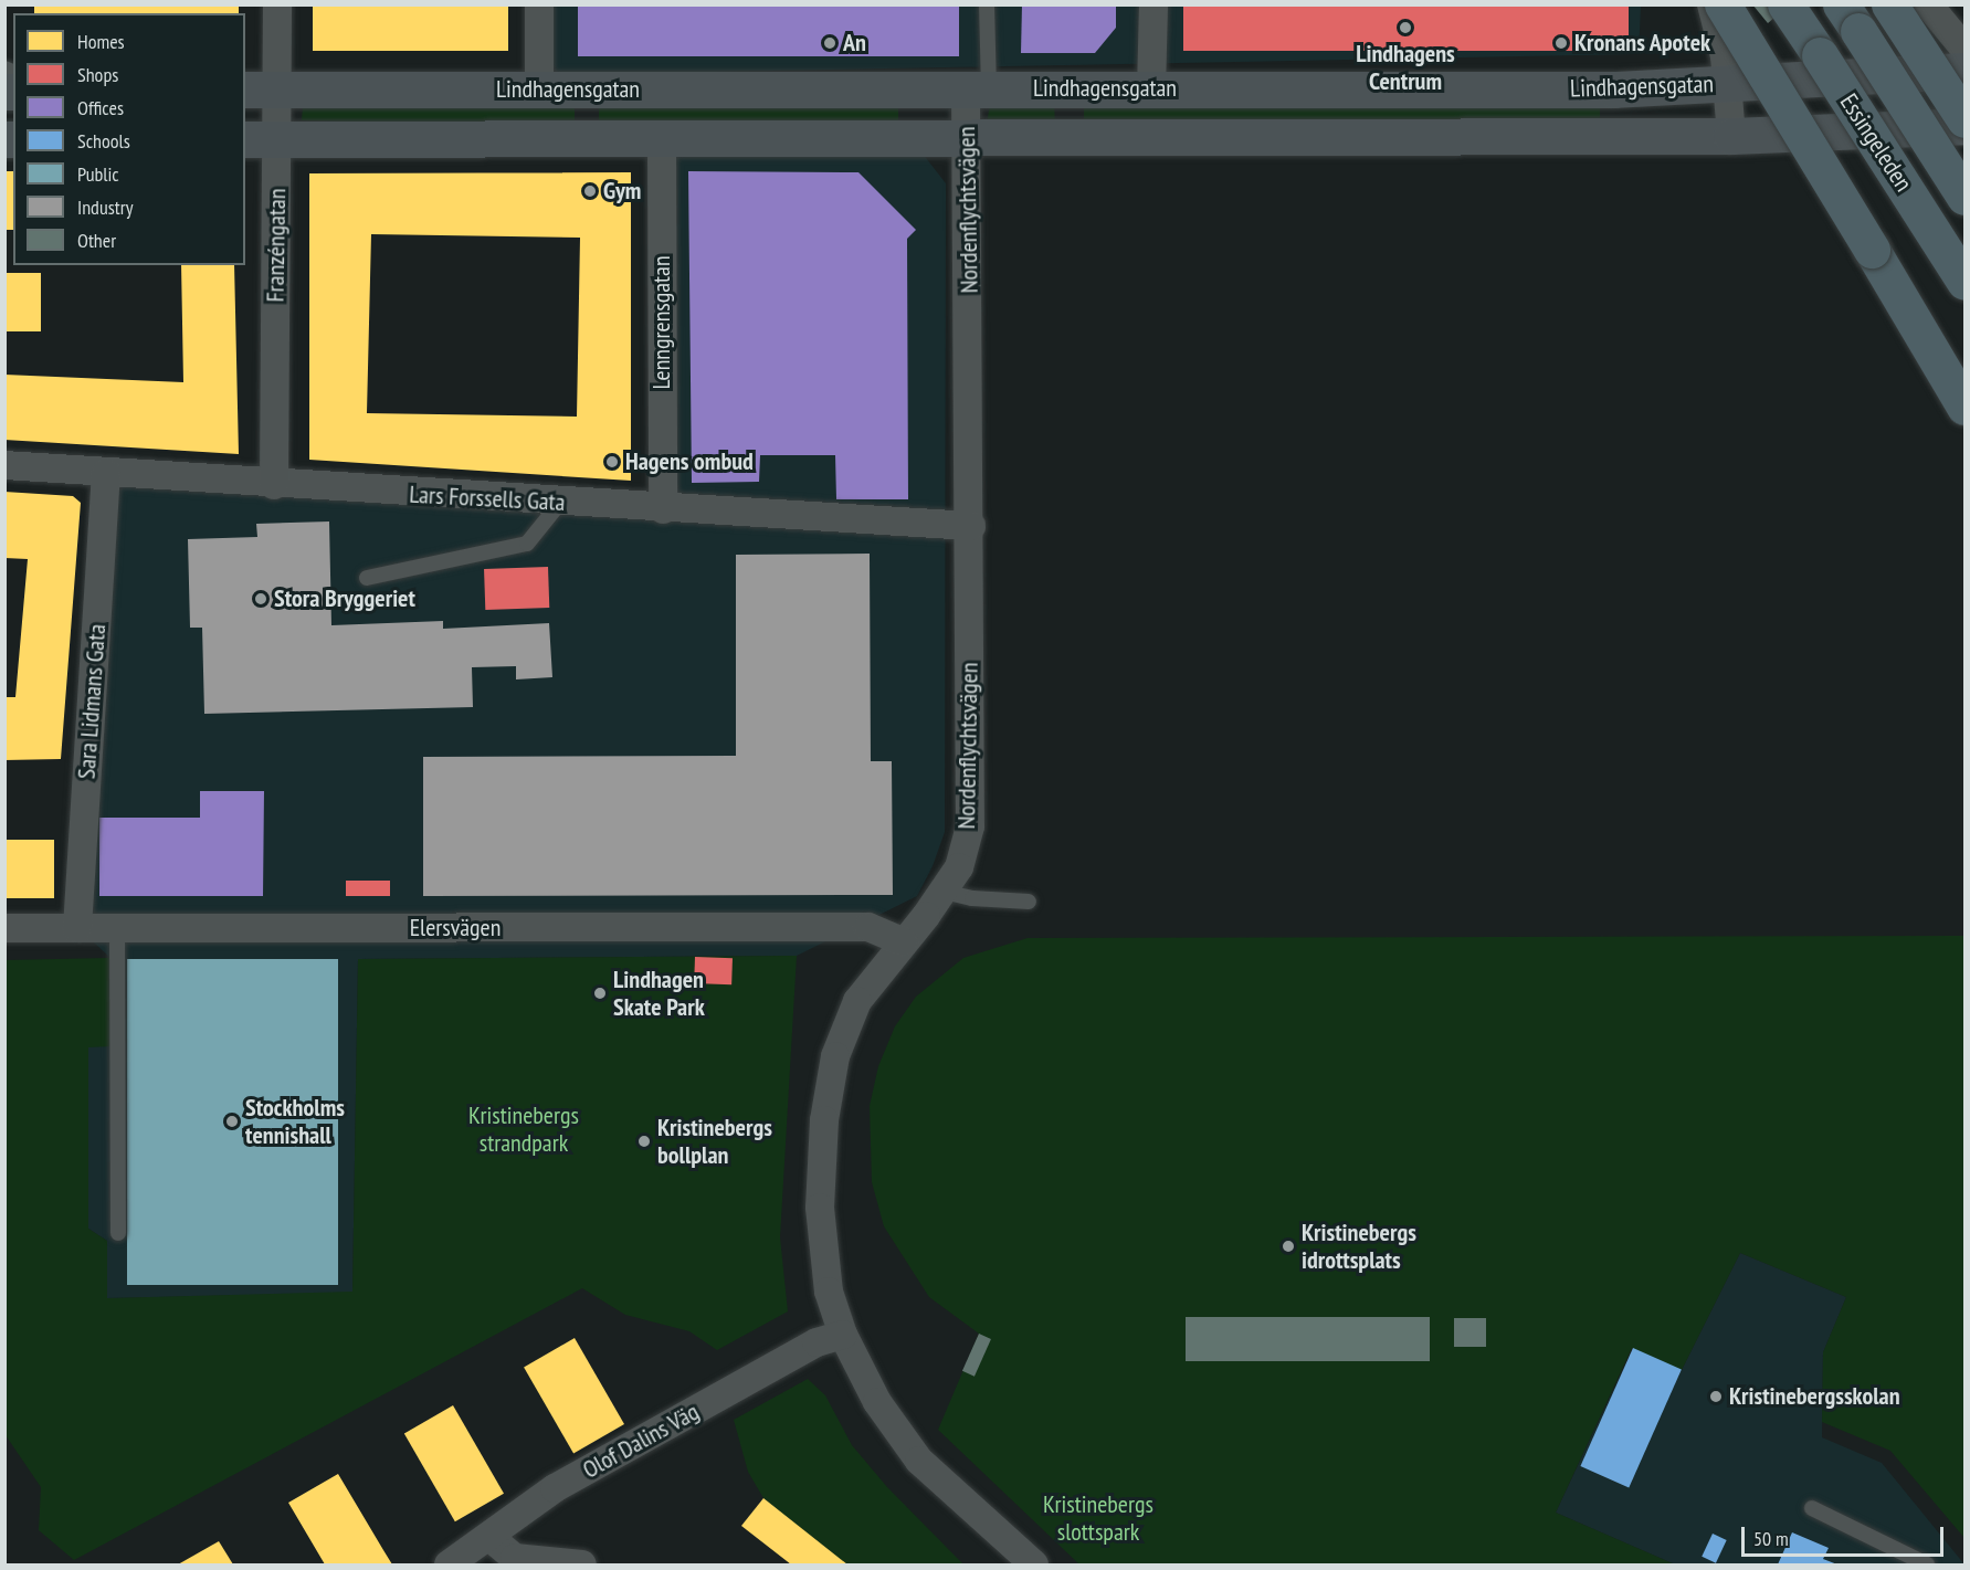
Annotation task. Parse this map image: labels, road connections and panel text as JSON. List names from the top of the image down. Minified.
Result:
{"streets":{"highway":["Essingeleden"],"street":["Lindhagensgatan","Nordenflychtsvägen","Franzéngatan","Lenngrensgatan","Lars Forssells Gata","Sara Lidmans Gata","Elersvägen","Olof Dalins Väg"]},"crossings":[["Lindhagensgatan","Nordenflychtsvägen"],["Lindhagensgatan","Franzéngatan"],["Lindhagensgatan","Lenngrensgatan"],["Nordenflychtsvägen","Lars Forssells Gata"],["Nordenflychtsvägen","Elersvägen"],["Nordenflychtsvägen","Olof Dalins Väg"],["Franzéngatan","Lars Forssells Gata"],["Lenngrensgatan","Lars Forssells Gata"],["Lars Forssells Gata","Sara Lidmans Gata"],["Sara Lidmans Gata","Elersvägen"]],"parks":["Kristinebergs strandpark","Kristinebergs slottspark"],"places":["Lindhagens Centrum","An","Kronans Apotek","Gym","Hagens ombud","Stora Bryggeriet","Lindhagen Skate Park","Stockholms tennishall","Kristinebergs bollplan","Kristinebergs idrottsplats","Kristinebergsskolan"],"legend":["Homes","Shops","Offices","Schools","Public","Industry","Other"],"scale_bar":"50 m"}
